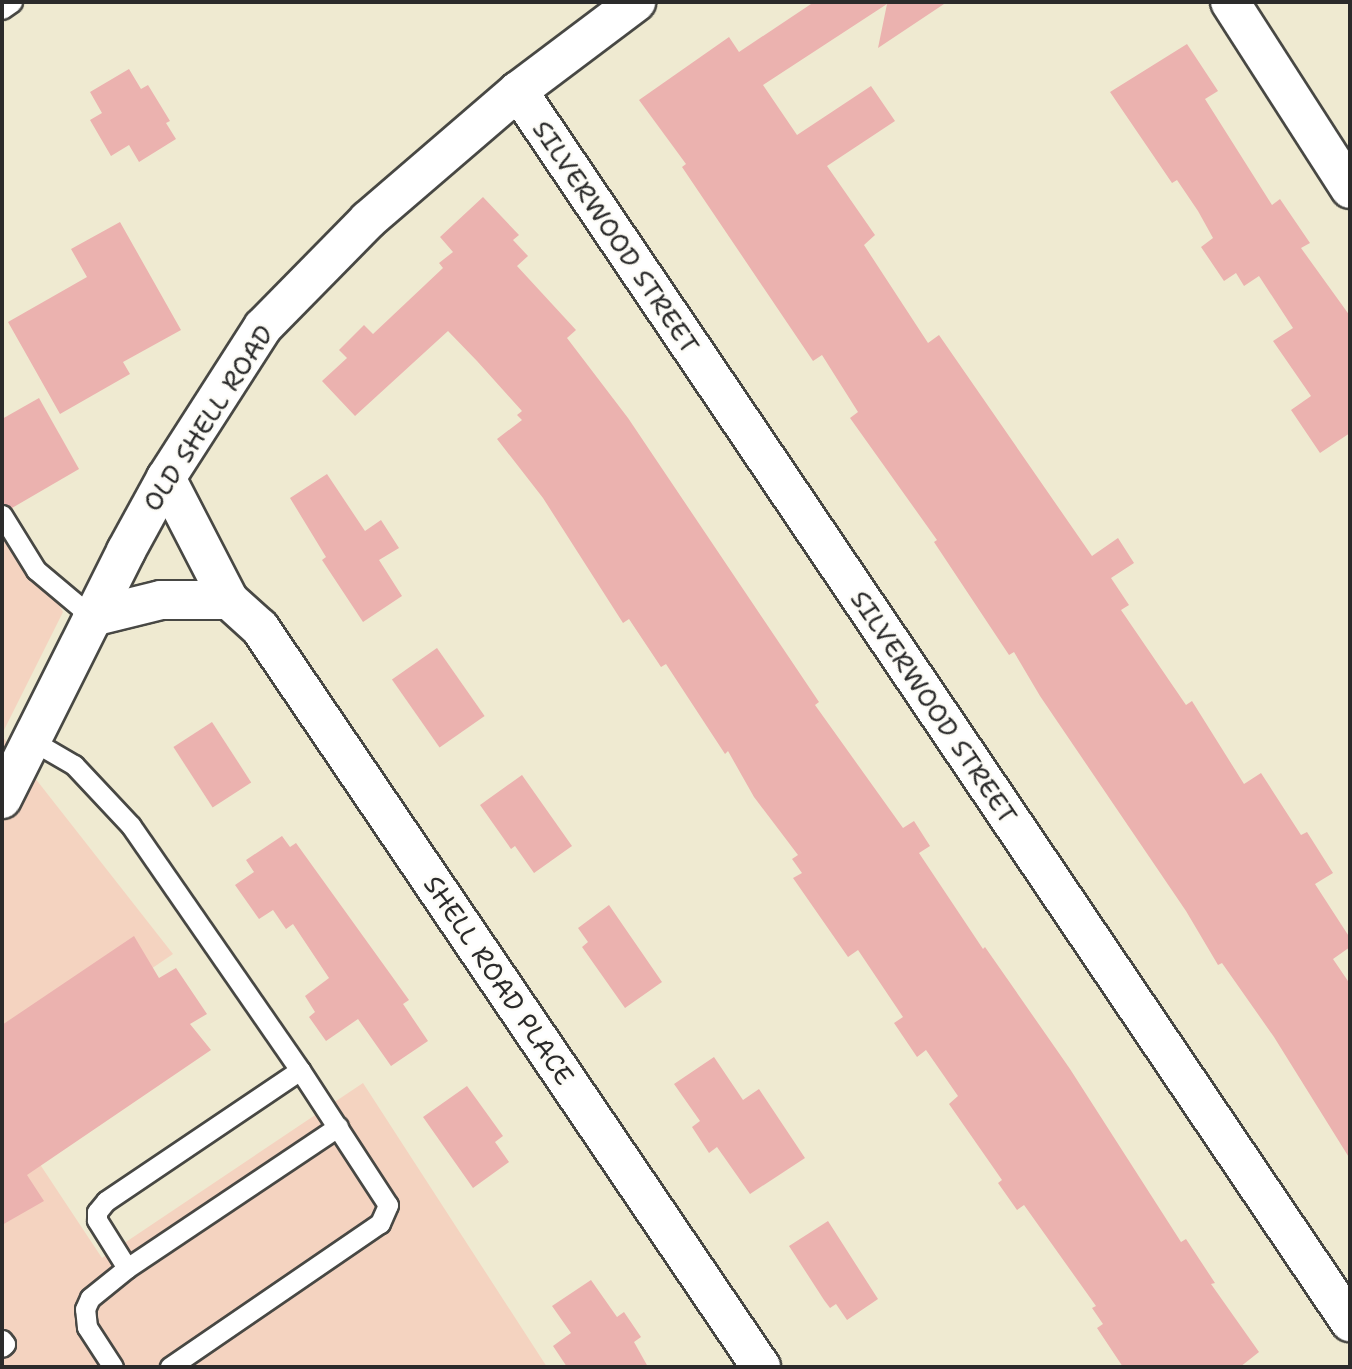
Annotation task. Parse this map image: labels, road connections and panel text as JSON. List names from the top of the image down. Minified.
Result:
{"streets":{"street":["SILVERWOOD STREET","OLD SHELL ROAD","SHELL ROAD PLACE"]},"crossings":[["SILVERWOOD STREET","OLD SHELL ROAD"],["OLD SHELL ROAD","SHELL ROAD PLACE"]]}
